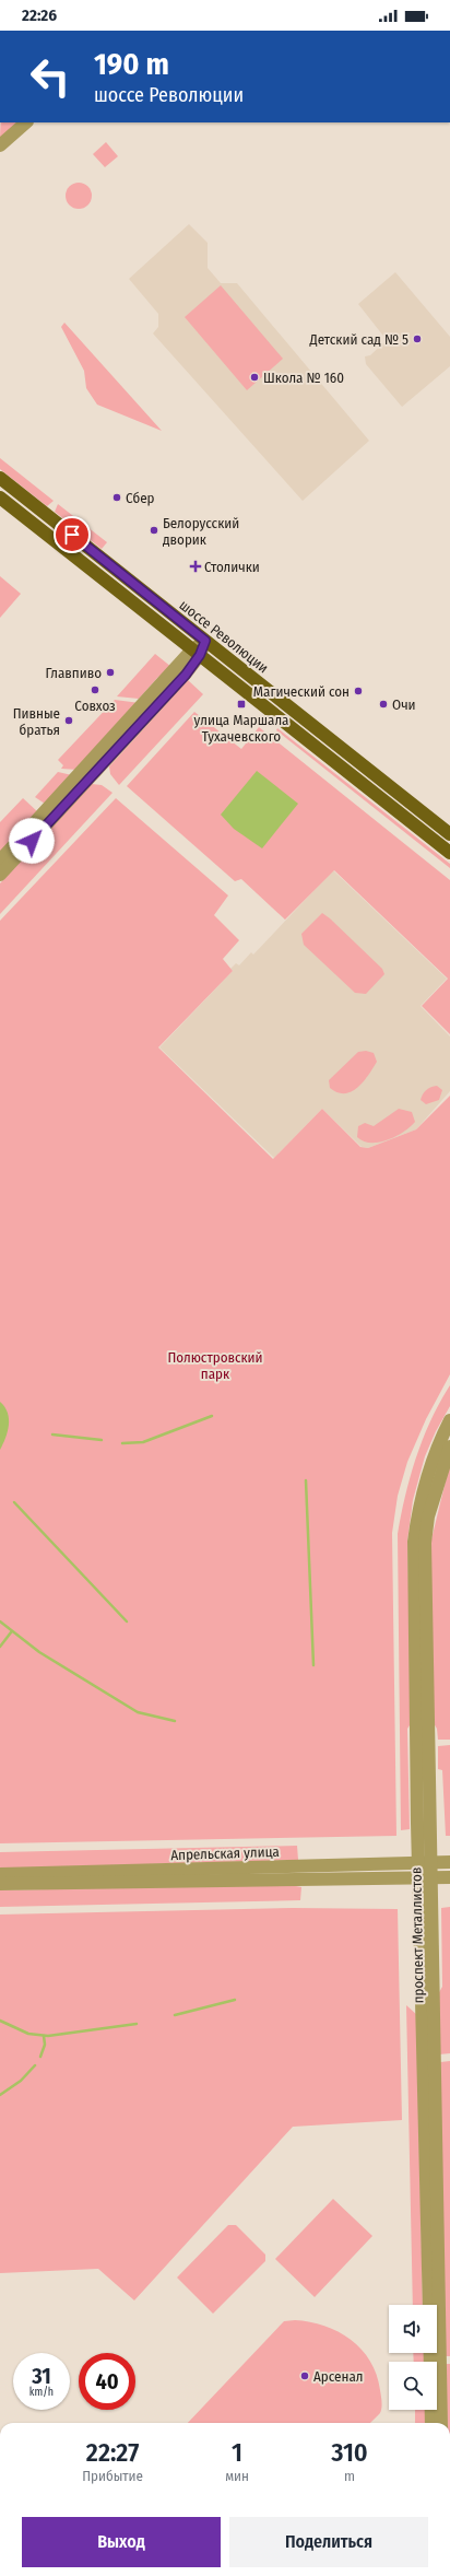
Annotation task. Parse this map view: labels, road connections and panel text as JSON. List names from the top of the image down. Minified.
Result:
{"streets":{"main road":["шоссе Революции"],"street":["Апрельская улица","проспект Металлистов"]},"crossings":[["Апрельская улица","проспект Металлистов"]],"parks":["Полюстровский парк"],"places":{"other":["Детский сад № 5","Школа № 160","Сбер","Белорусский дворик","Главпиво","Совхоз","Магический сон","Очи","Пивные братья","Арсенал"],"health":["Столички"],"transit":["улица Маршала Тухачевского"]},"page":{"status":"22:26","turn":["190 m","шоссе Революции"],"speed":"31 km/h","limit":"40","eta":["22:27","Прибытие","1","мин","310","m"],"buttons":["Выход","Поделиться"]}}
